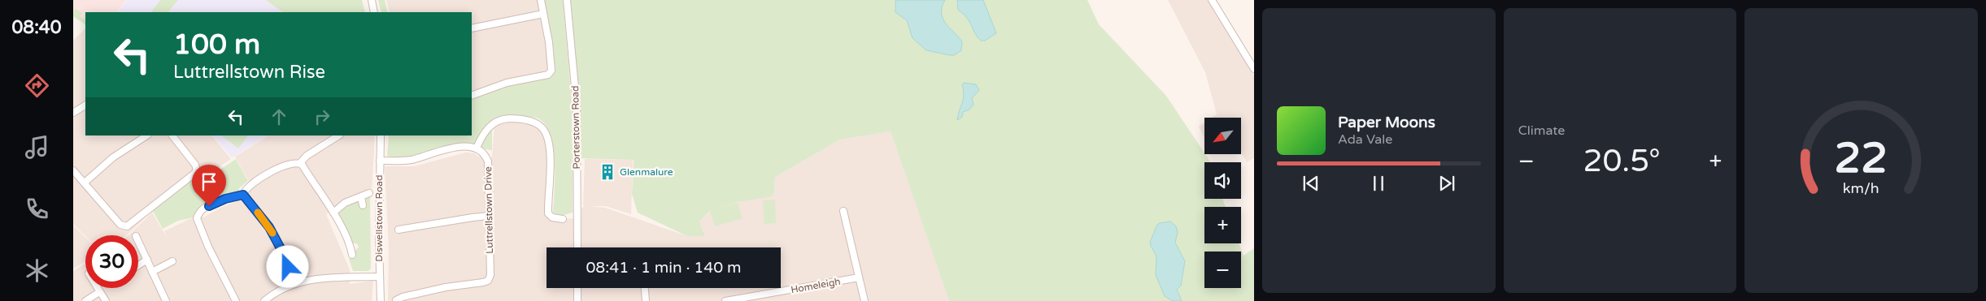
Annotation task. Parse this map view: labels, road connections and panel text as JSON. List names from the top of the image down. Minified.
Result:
{"streets":{"street":["Porterstown Road","Luttrellstown Drive","Diswellstown Road","Homeleigh"]},"places":{"building":["Glenmalure"]},"north":"bottom left","page":{"tabs":"08:40","tile":"Climate","turn":["100 m","Luttrellstown Rise"],"song":["Paper Moons","Ada Vale"],"map_buttons":["+","−"],"heat":["−","20.5°","+"],"limit":"30","trip":"08:41 · 1 min · 140 m","gauge":["22","km/h"]}}
